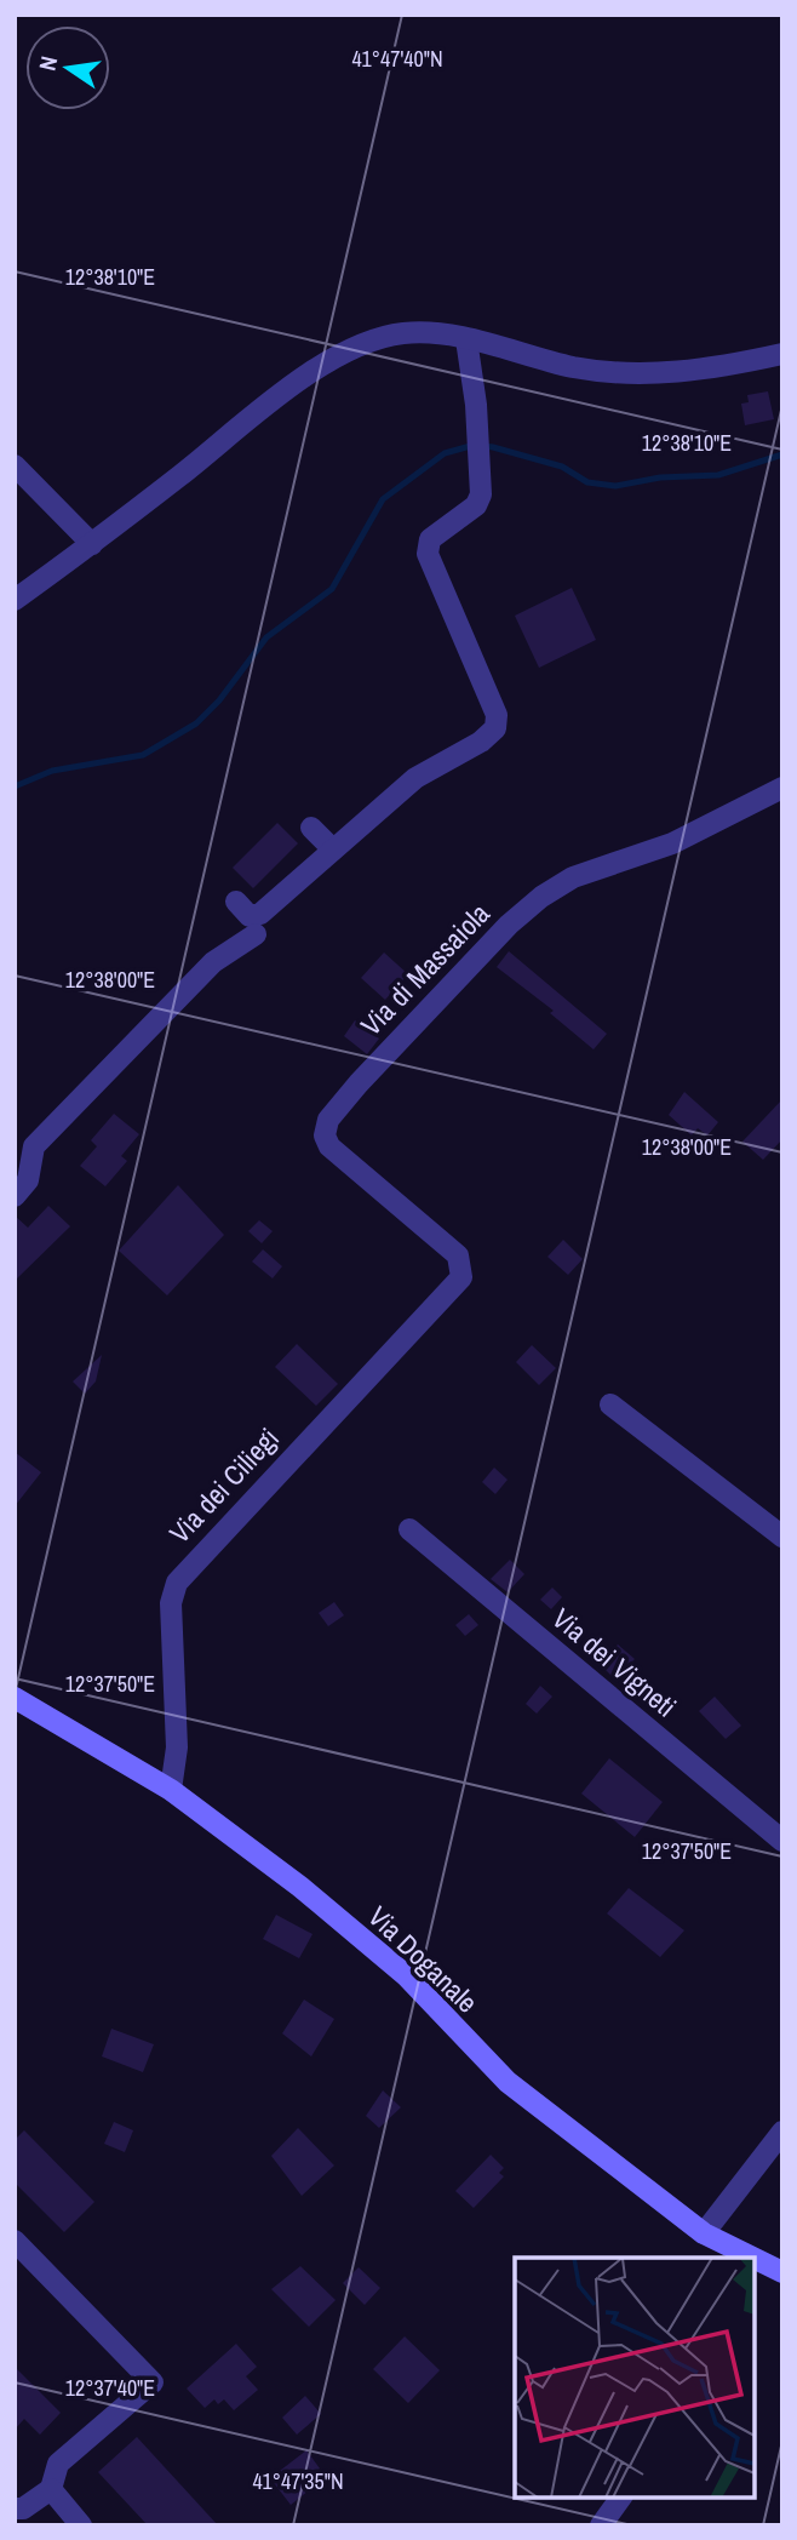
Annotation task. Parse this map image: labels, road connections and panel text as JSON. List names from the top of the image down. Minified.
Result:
{"streets":{"main road":["Via Doganale"],"street":["Via di Massaiola","Via dei Ciliegi","Via dei Vigneti"]},"crossings":[["Via di Massaiola","Via dei Ciliegi"],["Via dei Ciliegi","Via Doganale"]],"north":"left","coordinates":["41°47'40\"N","12°38'10\"E","12°38'00\"E","12°37'50\"E","12°37'40\"E","41°47'35\"N"]}
